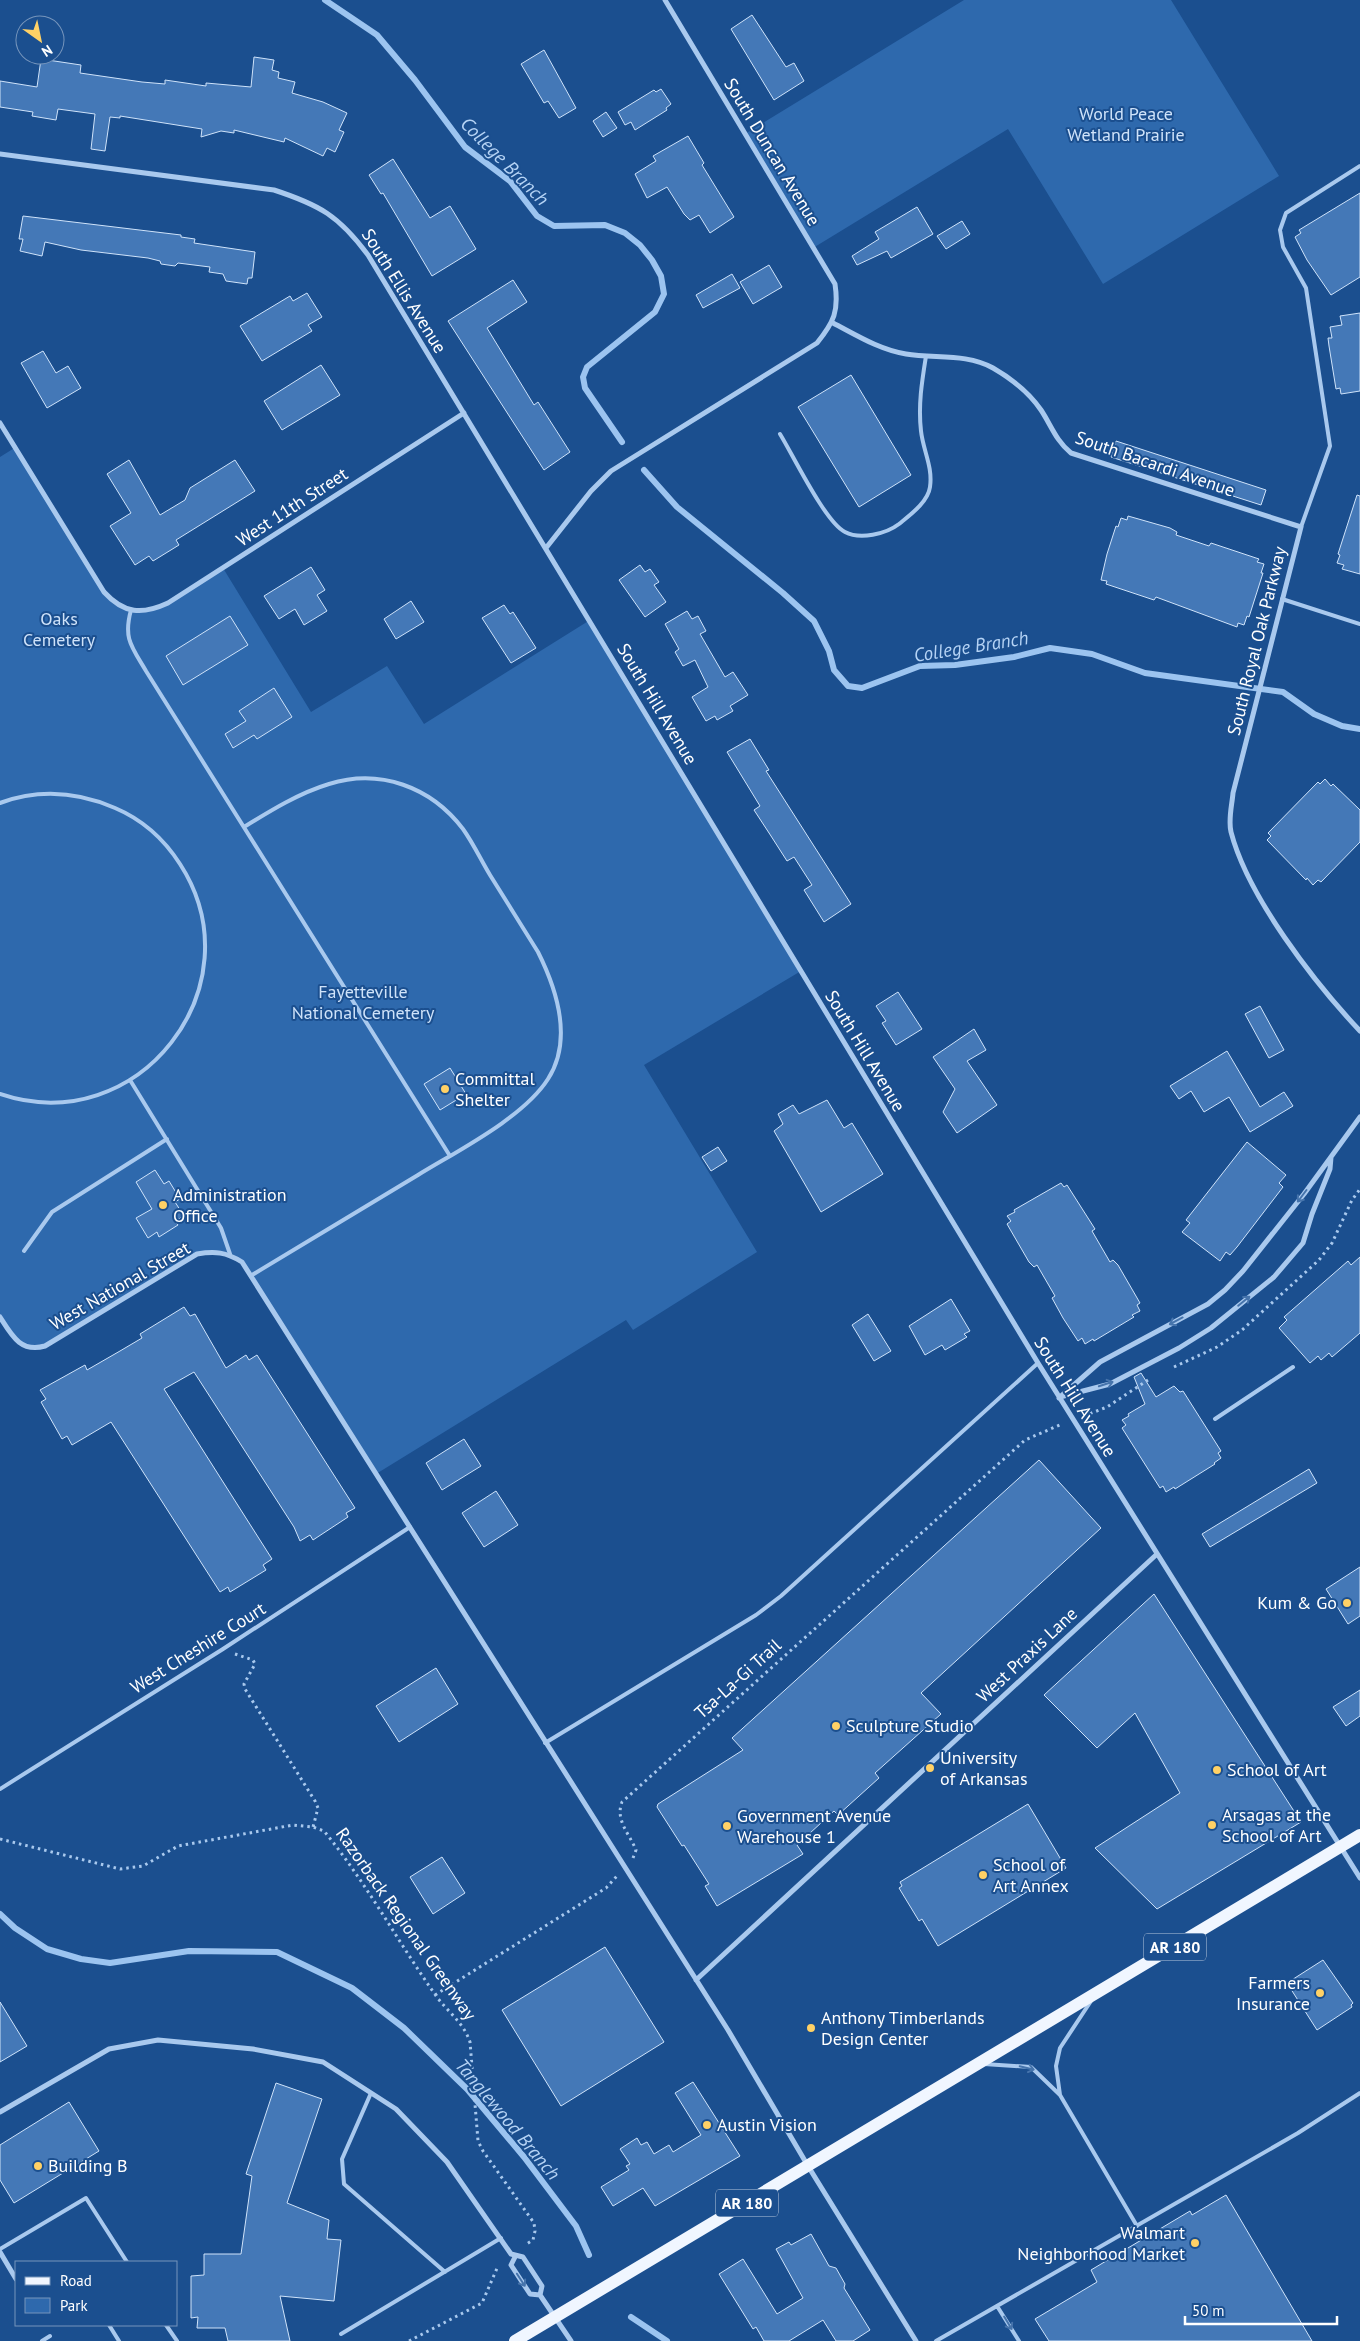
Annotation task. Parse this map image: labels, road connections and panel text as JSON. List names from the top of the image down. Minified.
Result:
{"streets":{"main road":["AR 180"],"street":["South Duncan Avenue","South Ellis Avenue","South Bacardi Avenue","West 11th Street","South Royal Oak Parkway","South Hill Avenue","West National Street","West Praxis Lane"],"lane":["West Cheshire Court"],"path":["Tsa-La-Gi Trail","Razorback Regional Greenway"]},"crossings":[["South Duncan Avenue","South Bacardi Avenue"],["South Ellis Avenue","West 11th Street"],["South Ellis Avenue","South Hill Avenue"],["South Bacardi Avenue","South Royal Oak Parkway"],["South Hill Avenue","West Praxis Lane"],["South Hill Avenue","Tsa-La-Gi Trail"],["South Hill Avenue","AR 180"],["Tsa-La-Gi Trail","Razorback Regional Greenway"]],"water":["College Branch","Tanglewood Branch"],"parks":["World Peace Wetland Prairie","Oaks Cemetery","Fayetteville National Cemetery"],"places":["Committal Shelter","Administration Office","Kum & Go","Sculpture Studio","University of Arkansas","School of Art","Arsagas at the School of Art","Government Avenue Warehouse 1","School of Art Annex","Farmers Insurance","Anthony Timberlands Design Center","Austin Vision","Building B","Walmart Neighborhood Market"],"legend":["Road","Park"],"scale_bar":"50 m","north":"bottom right"}
